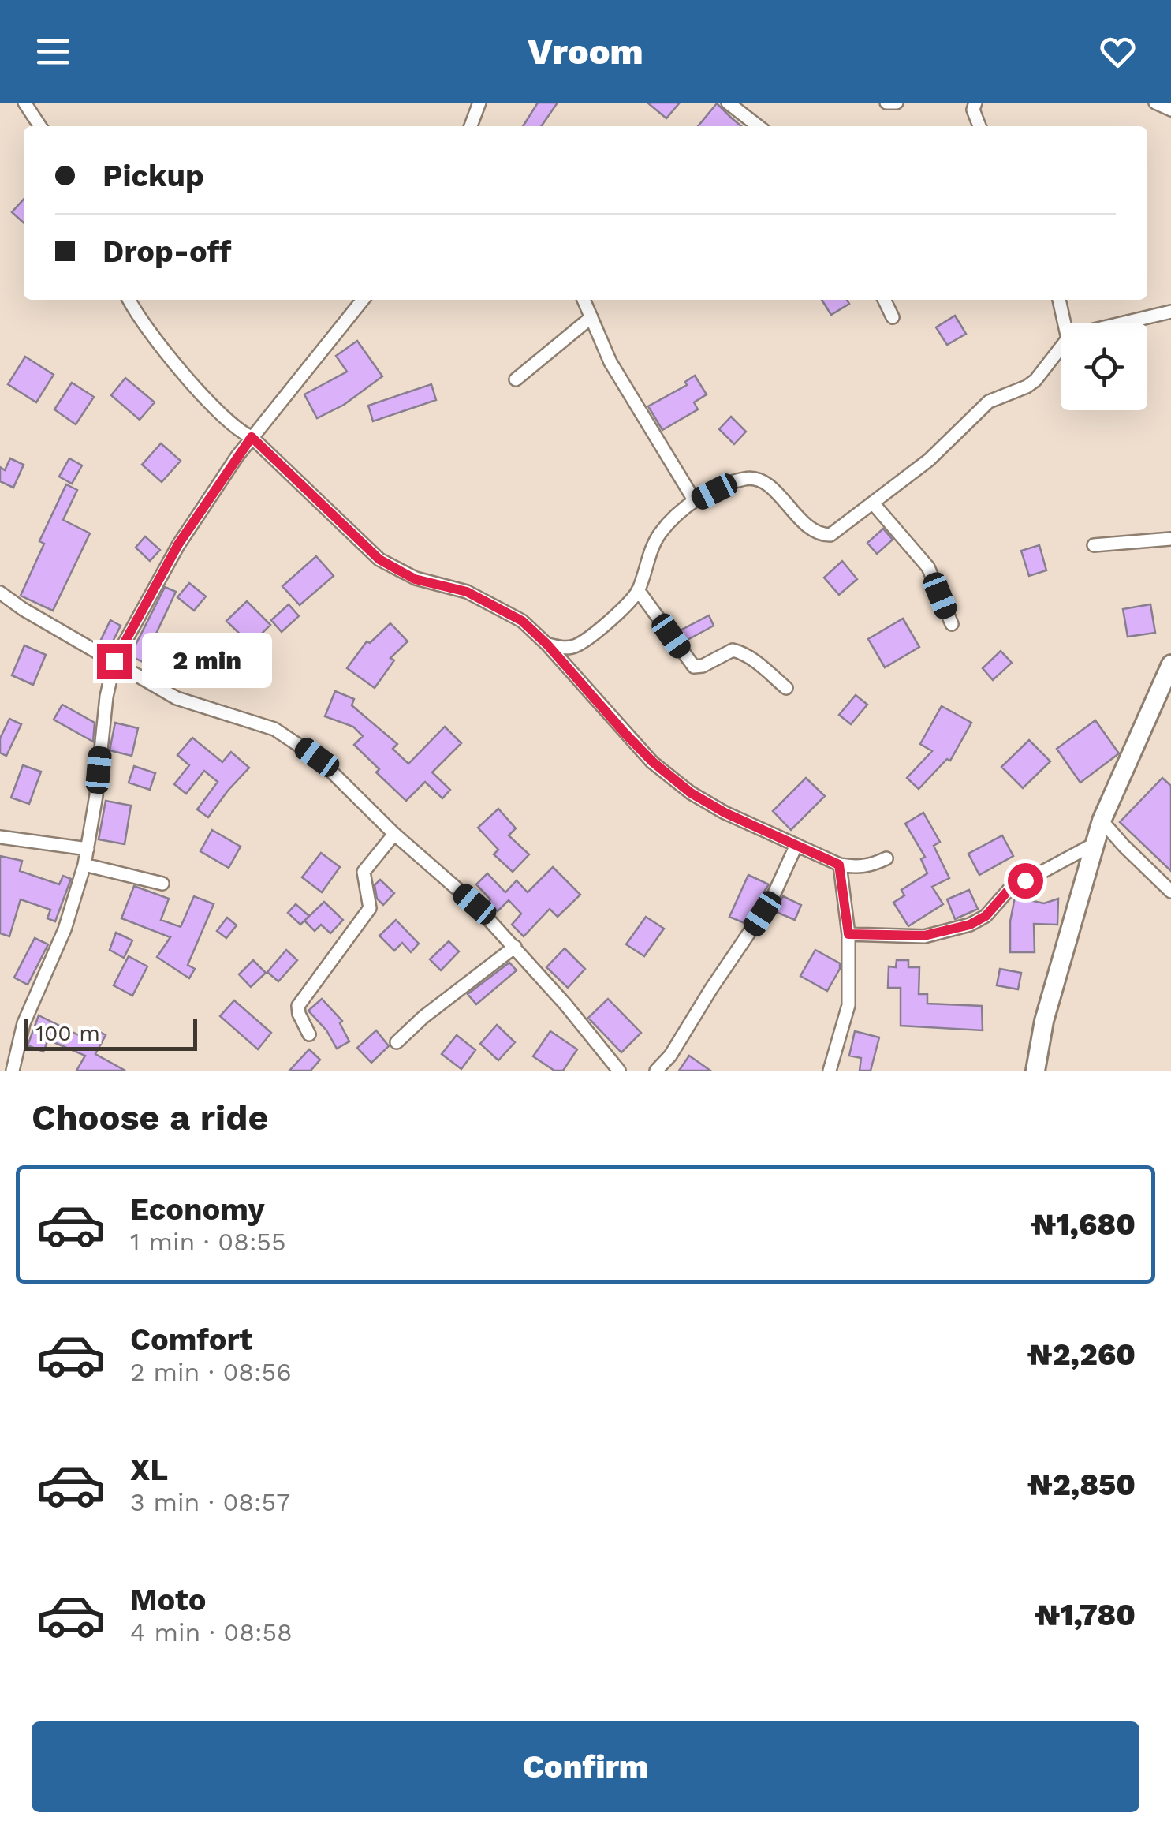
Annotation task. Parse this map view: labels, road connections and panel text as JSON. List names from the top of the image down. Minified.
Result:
{"scale_bar":"100 m","page":{"header":"Vroom","banner":["Pickup","Drop-off"],"bubble":"2 min","scale":"100 m","heading":"Choose a ride","list":[{"name":"Economy","note":"1 min · 08:55","value":"₦1,680"},{"name":"Comfort","note":"2 min · 08:56","value":"₦2,260"},{"name":"XL","note":"3 min · 08:57","value":"₦2,850"},{"name":"Moto","note":"4 min · 08:58","value":"₦1,780"}],"buttons":"Confirm"}}
